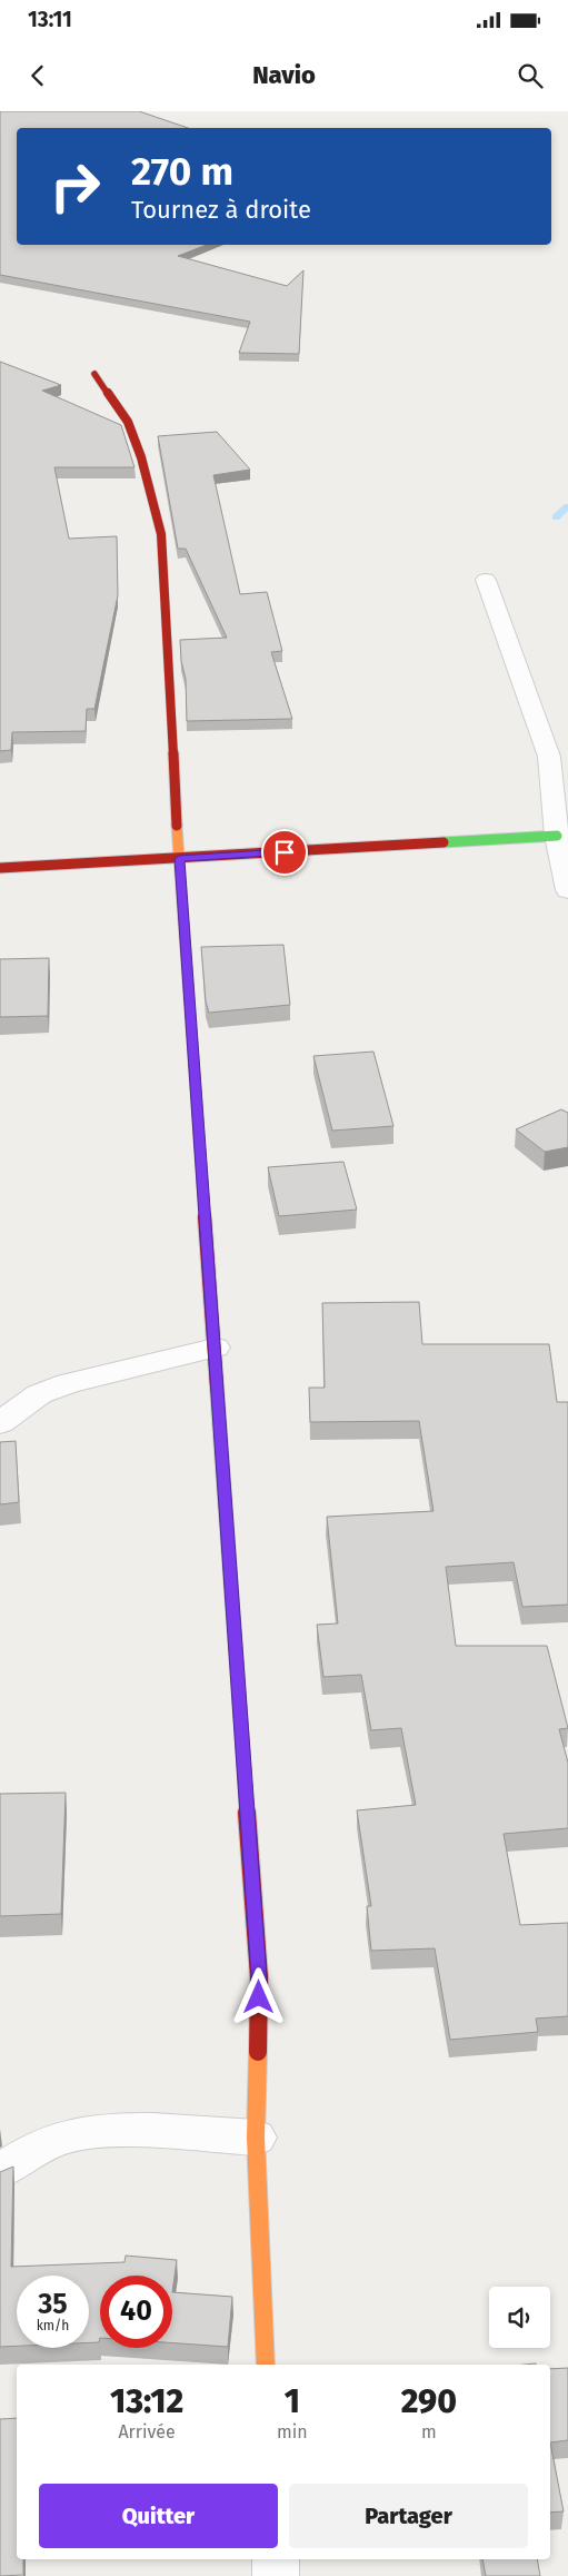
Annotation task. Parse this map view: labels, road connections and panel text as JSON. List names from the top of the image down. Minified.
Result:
{"page":{"status":"13:11","header":"Navio","turn":["270 m","Tournez à droite"],"speed":"35 km/h","limit":"40","eta":["13:12","Arrivée","1","min","290","m"],"buttons":["Quitter","Partager"]}}
